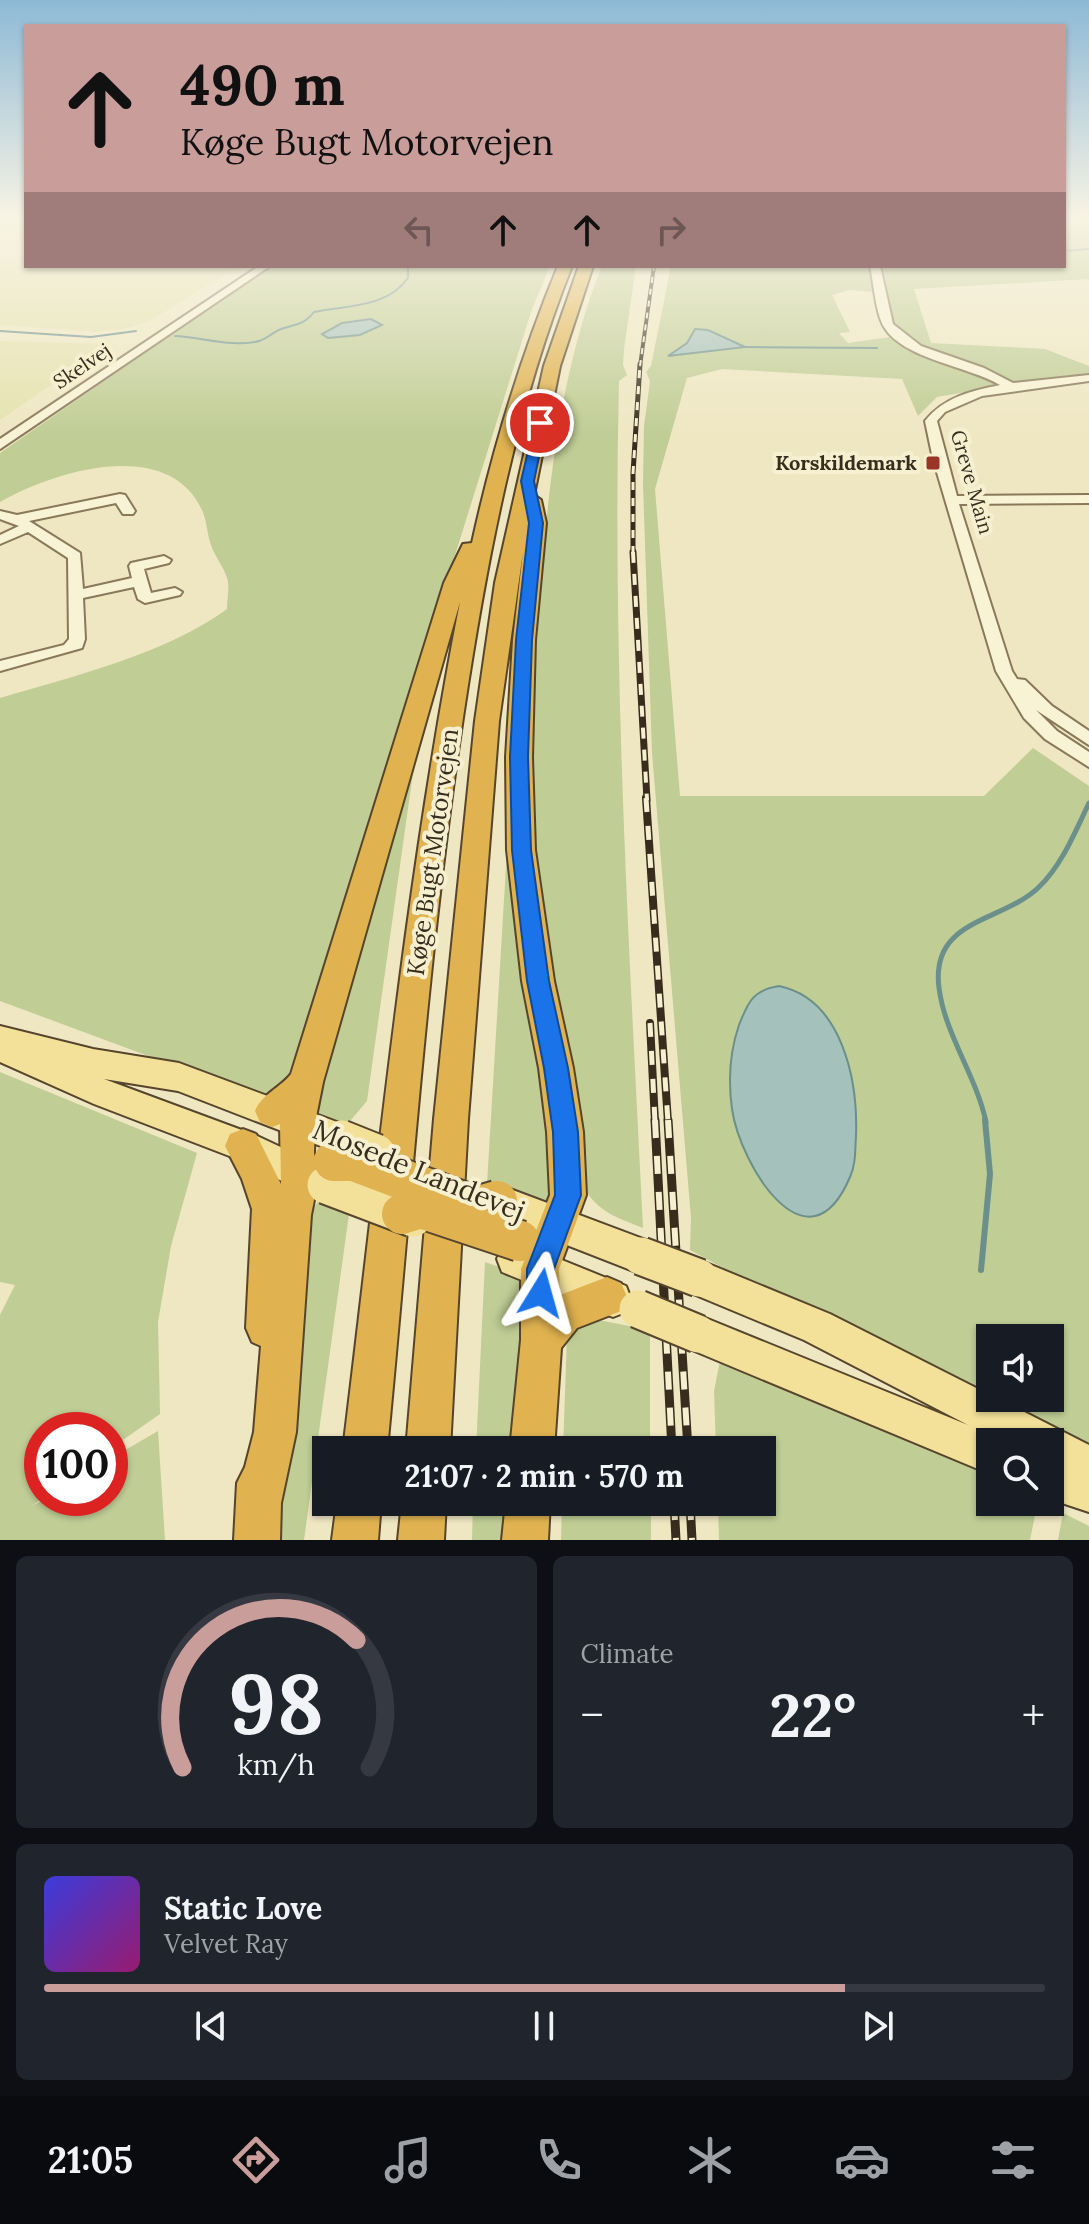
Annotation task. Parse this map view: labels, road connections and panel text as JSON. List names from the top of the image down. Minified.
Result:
{"streets":{"highway":["Køge Bugt Motorvejen"],"main road":["Mosede Landevej"],"street":["Skelvej","Greve Main"]},"places":{"transit":["Korskildemark"]},"page":{"turn":["490 m","Køge Bugt Motorvejen"],"limit":"100","trip":"21:07 · 2 min · 570 m","tile":"Climate","heat":["−","22°","+"],"song":["Static Love","Velvet Ray"],"tabs":"21:05","gauge":["98","km/h"]}}
